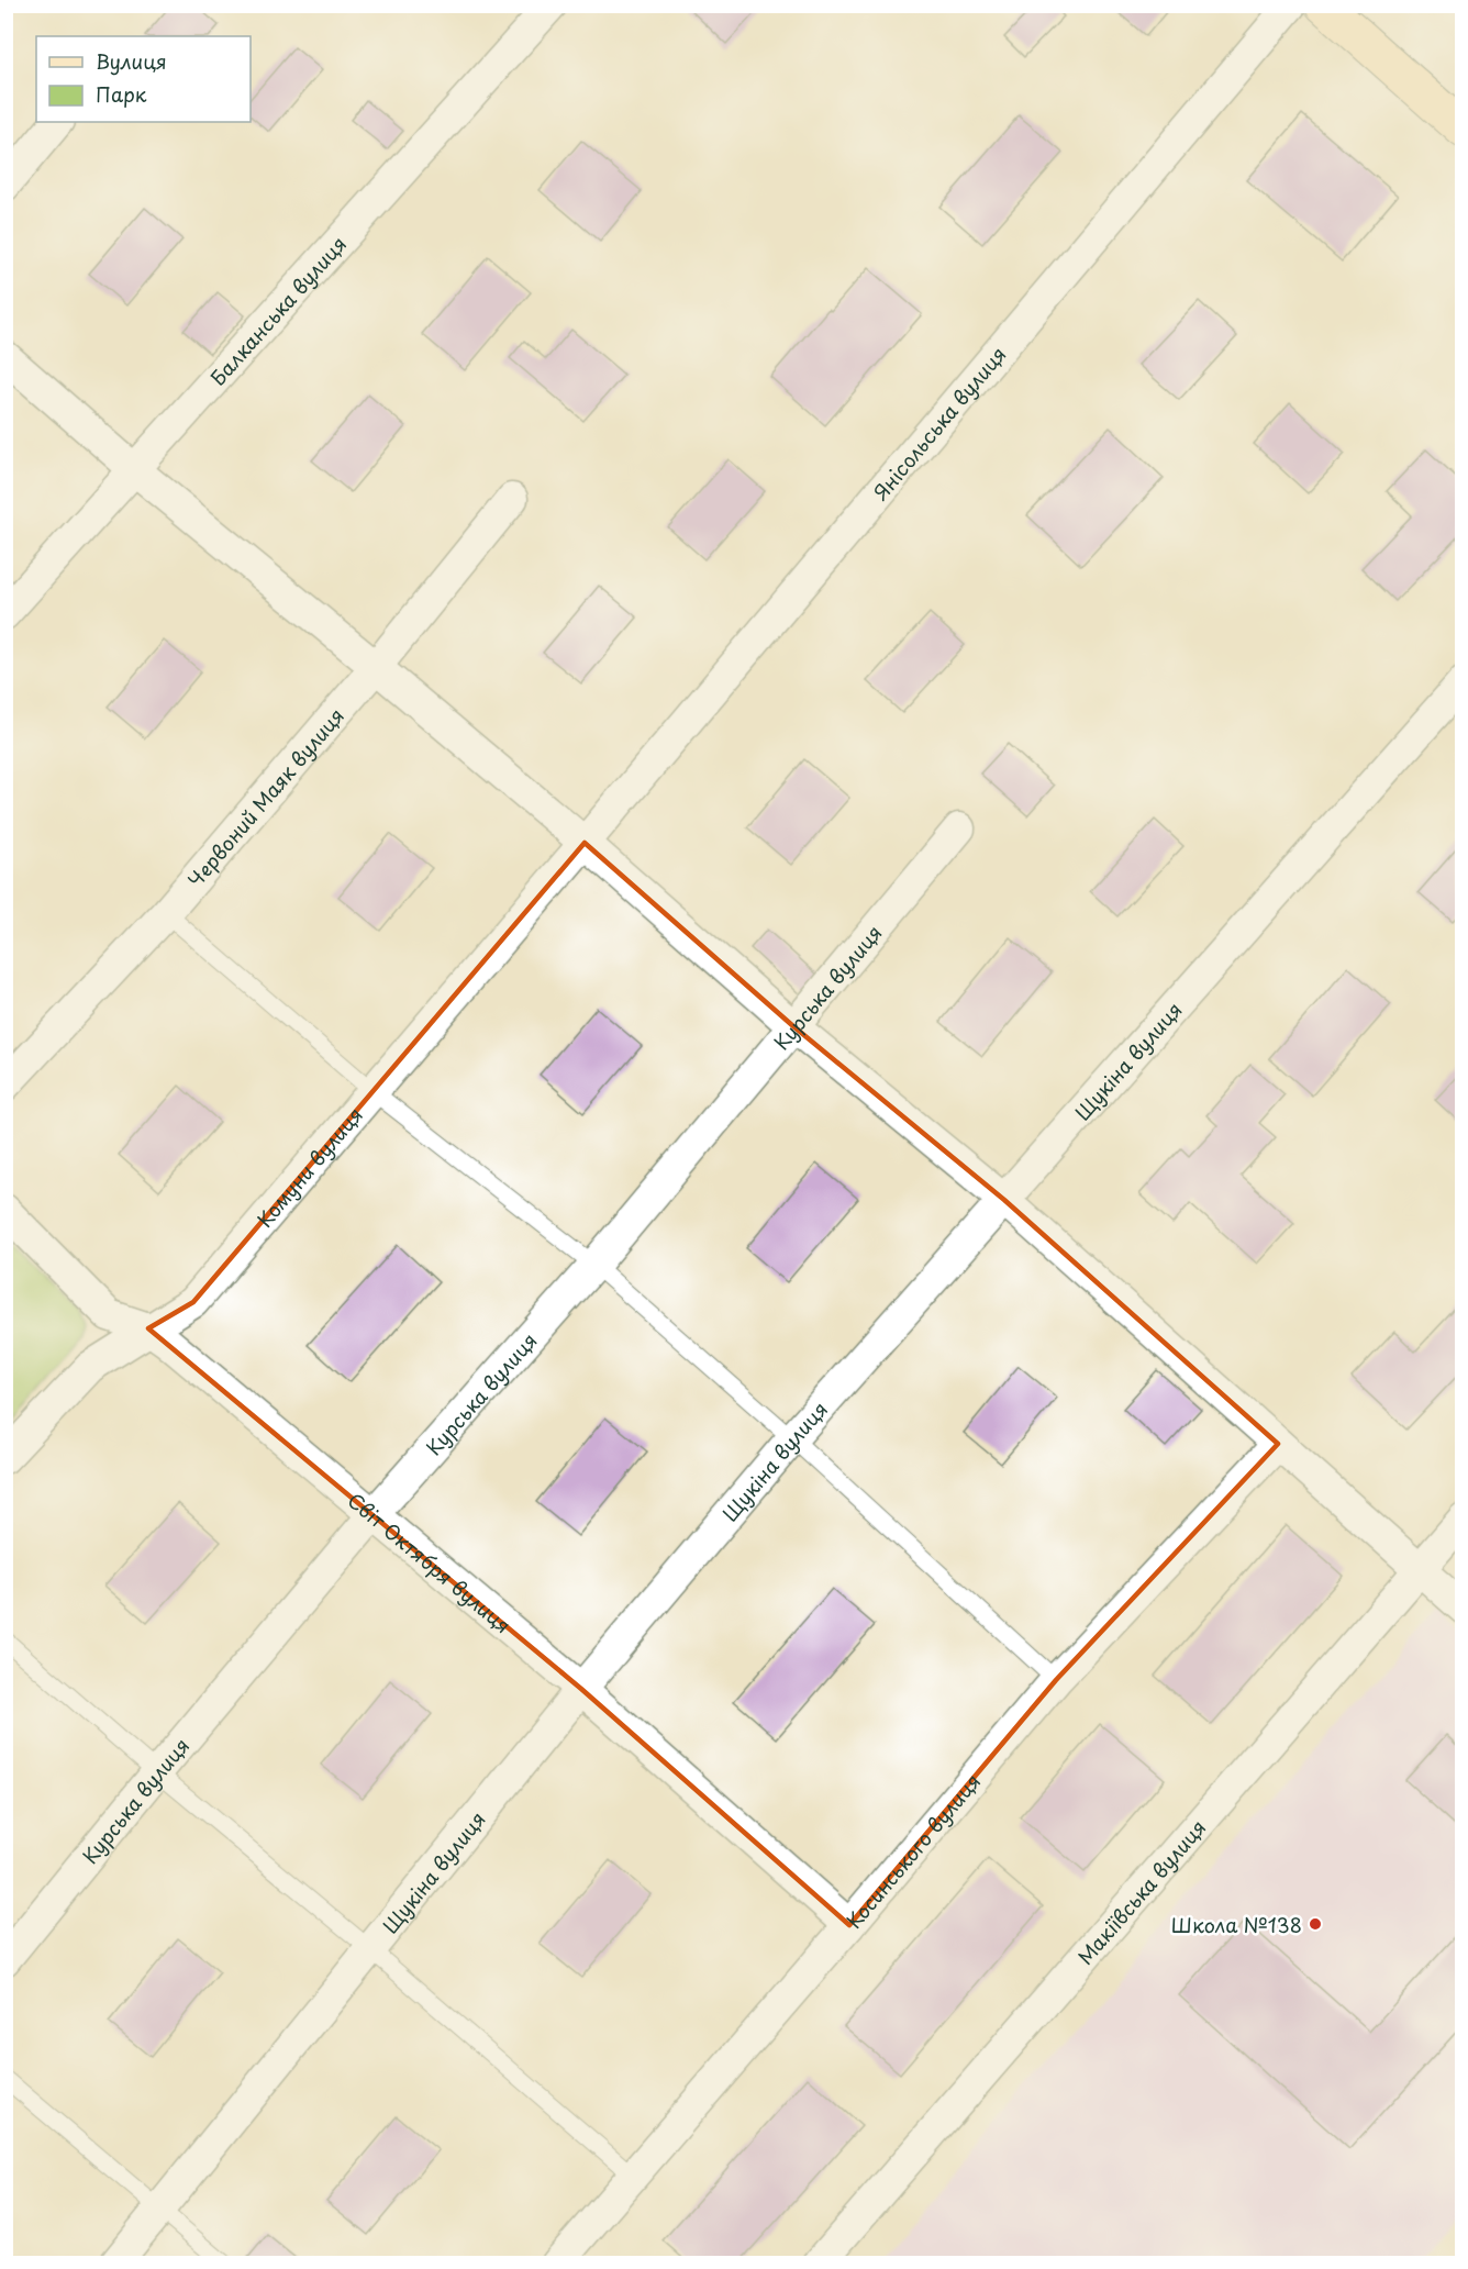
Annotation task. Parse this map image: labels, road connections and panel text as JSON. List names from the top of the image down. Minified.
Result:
{"streets":{"street":["Балканська вулиця","Янісольська вулиця","Червоний Маяк вулиця","Курська вулиця","Щукіна вулиця","Комуни вулиця","Світ Октября вулиця","Косинського вулиця","Макіївська вулиця"]},"crossings":[["Янісольська вулиця","Комуни вулиця"],["Курська вулиця","Світ Октября вулиця"],["Щукіна вулиця","Світ Октября вулиця"],["Комуни вулиця","Світ Октября вулиця"],["Світ Октября вулиця","Косинського вулиця"]],"places":["Школа №138"],"legend":["Вулиця","Парк"]}
